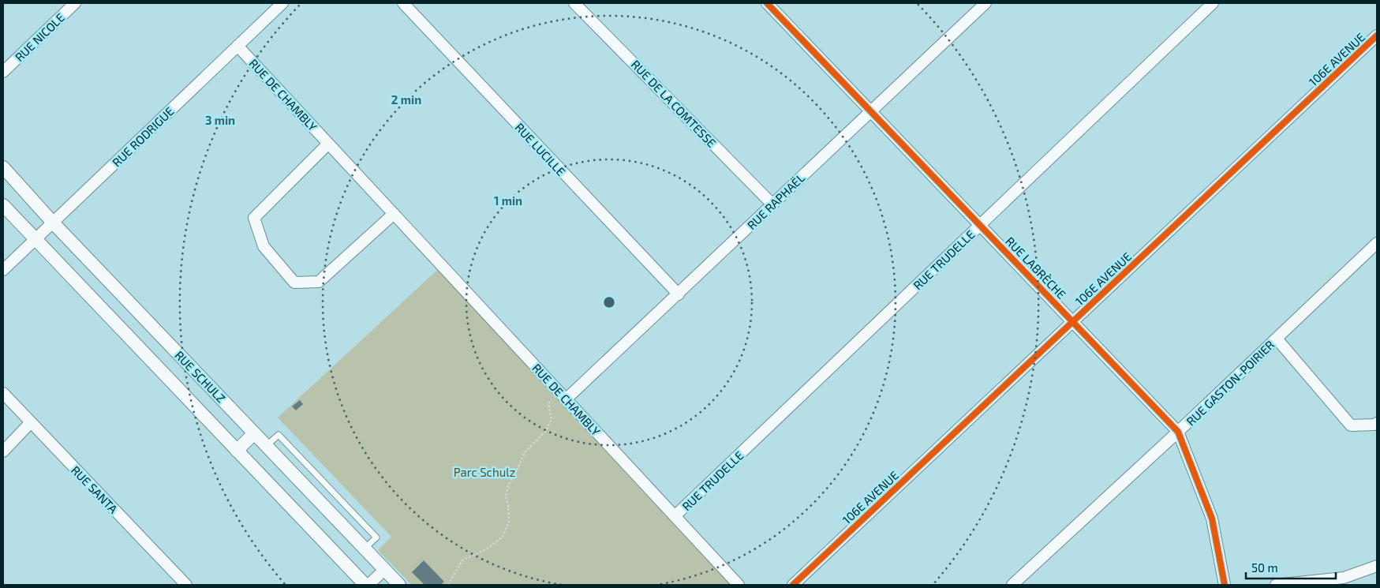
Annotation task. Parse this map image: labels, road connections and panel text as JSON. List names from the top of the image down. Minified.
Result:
{"streets":{"street":["RUE NICOLE","106E AVENUE","RUE DE CHAMBLY","RUE DE LA COMTESSE","RUE RODRIGUE","RUE LUCILLE","RUE RAPHAËL","RUE TRUDELLE","RUE LABRÈCHE","RUE SCHULZ","RUE GASTON-POIRIER","RUE SANTA"]},"crossings":[["106E AVENUE","RUE LABRÈCHE"],["RUE DE CHAMBLY","RUE RODRIGUE"],["RUE DE CHAMBLY","RUE RAPHAËL"],["RUE DE CHAMBLY","RUE TRUDELLE"],["RUE DE LA COMTESSE","RUE RAPHAËL"],["RUE RODRIGUE","RUE SCHULZ"],["RUE LUCILLE","RUE RAPHAËL"],["RUE RAPHAËL","RUE LABRÈCHE"],["RUE TRUDELLE","RUE LABRÈCHE"],["RUE LABRÈCHE","RUE GASTON-POIRIER"]],"parks":["Parc Schulz"],"scale_bar":"50 m","rings":["2 min","3 min","1 min"]}
